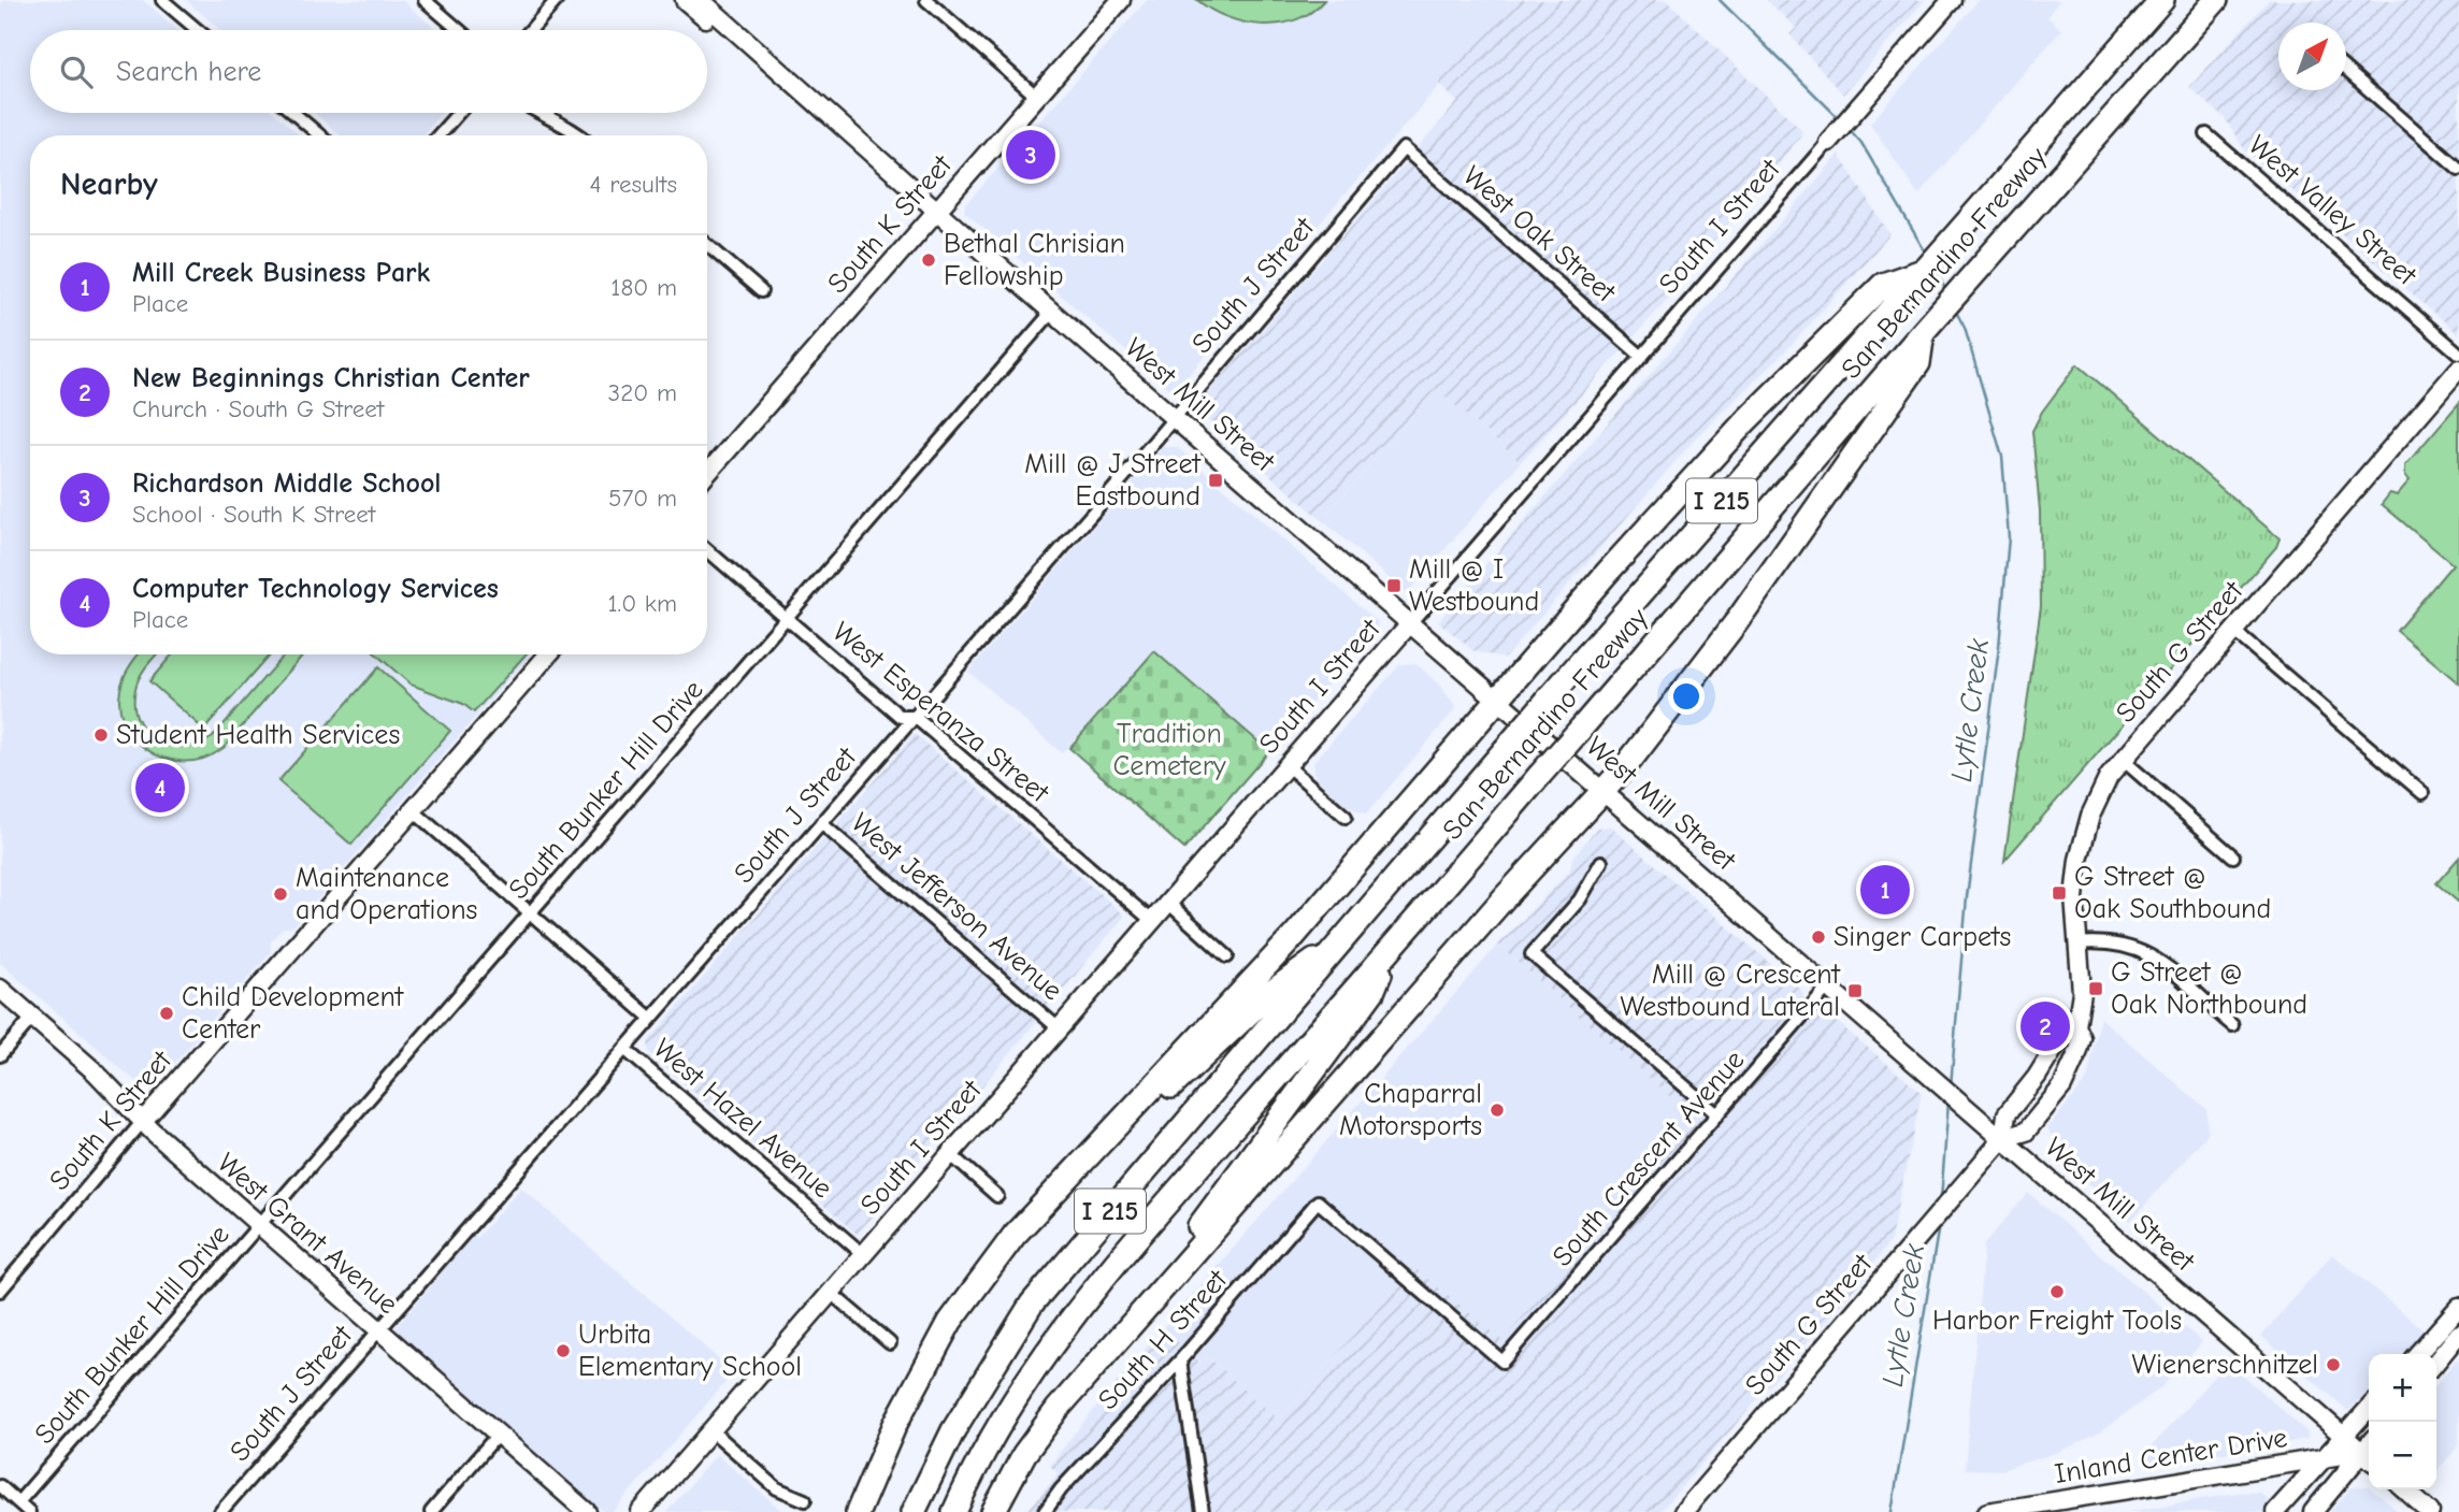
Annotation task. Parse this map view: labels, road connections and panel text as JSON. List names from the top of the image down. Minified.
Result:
{"streets":{"highway":["San Bernardino Freeway","I 215"],"main road":["South K Street","South I Street","West Mill Street","South G Street","West Grant Avenue","Inland Center Drive"],"street":["West Valley Street","West Oak Street","South J Street","West Esperanza Street","South Bunker Hill Drive","West Jefferson Avenue","West Hazel Avenue","South Crescent Avenue","South H Street"]},"crossings":[["South K Street","West Mill Street"],["South K Street","West Hazel Avenue"],["South K Street","West Grant Avenue"],["South I Street","West Oak Street"],["South I Street","West Mill Street"],["South I Street","West Esperanza Street"],["South I Street","West Jefferson Avenue"],["South I Street","West Hazel Avenue"],["West Oak Street","South J Street"],["South J Street","West Mill Street"],["South J Street","West Esperanza Street"],["South J Street","West Jefferson Avenue"],["South J Street","West Hazel Avenue"],["South J Street","West Grant Avenue"],["West Mill Street","South G Street"],["West Mill Street","South Bunker Hill Drive"],["West Mill Street","South Crescent Avenue"],["West Mill Street","Inland Center Drive"],["West Esperanza Street","South Bunker Hill Drive"],["South Bunker Hill Drive","West Hazel Avenue"],["South Bunker Hill Drive","West Grant Avenue"],["South Crescent Avenue","South H Street"]],"water":["Lytle Creek"],"parks":["Tradition Cemetery"],"places":{"other":["Bethal Chrisian Fellowship","Student Health Services","Maintenance and Operations","Singer Carpets","Child Development Center","Chaparral Motorsports","Harbor Freight Tools","Urbita Elementary School","Wienerschnitzel"],"transit":["Mill @ J Street Eastbound","Mill @ I Westbound","G Street @ Oak Southbound","G Street @ Oak Northbound","Mill @ Crescent Westbound Lateral"]},"north":"top right","page":{"search":"Search here","pins":["3","4","1","2"],"heading":["Nearby","4 results"],"list":[{"mark":"1","name":"Mill Creek Business Park","note":"Place","value":"180 m"},{"mark":"2","name":"New Beginnings Christian Center","note":"Church · South G Street","value":"320 m"},{"mark":"3","name":"Richardson Middle School","note":"School · South K Street","value":"570 m"},{"mark":"4","name":"Computer Technology Services","note":"Place","value":"1.0 km"}],"map_buttons":["+","−"]}}
